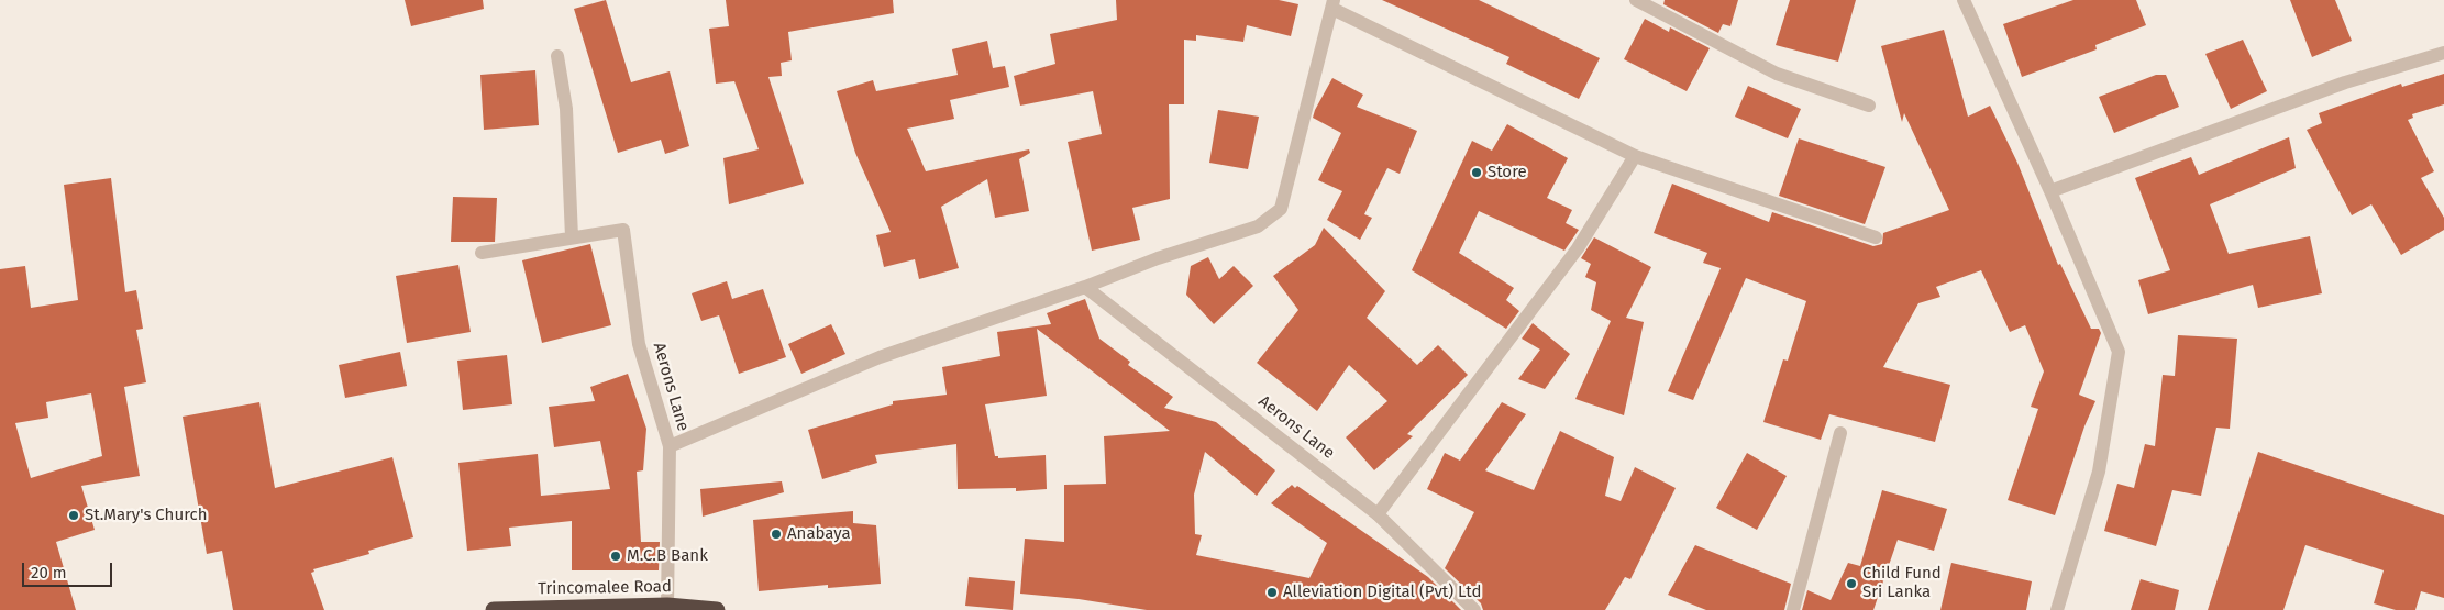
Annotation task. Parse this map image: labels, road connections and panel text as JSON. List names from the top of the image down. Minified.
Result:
{"streets":{"highway":["Trincomalee Road"],"street":["Aerons Lane"]},"crossings":[["Aerons Lane","Trincomalee Road"]],"places":["Store","St.Mary's Church","Anabaya","M.C.B Bank","Child Fund Sri Lanka","Alleviation Digital (Pvt) Ltd"],"scale_bar":"20 m"}
